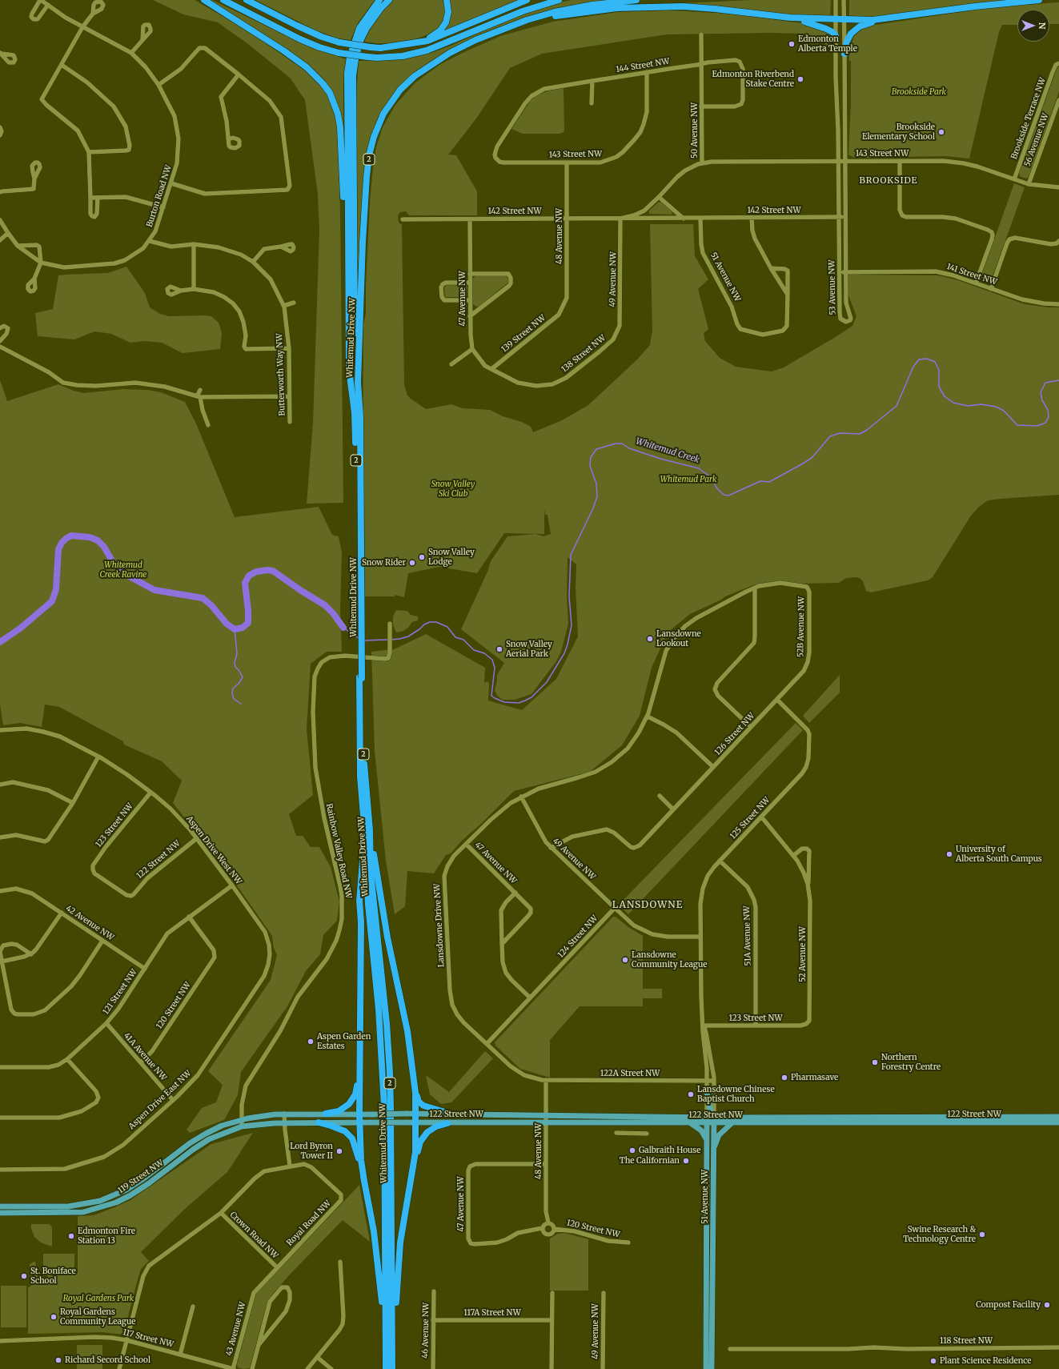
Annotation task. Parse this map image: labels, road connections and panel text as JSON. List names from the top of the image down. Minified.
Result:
{"streets":{"highway":["2","Whitemud Drive NW"],"main road":["51 Avenue NW","122 Street NW","119 Street NW"],"street":["144 Street NW","Brookside Terrace NW","50 Avenue NW","56 Avenue NW","143 Street NW","Burton Road NW","142 Street NW","48 Avenue NW","141 Street NW","49 Avenue NW","53 Avenue NW","47 Avenue NW","139 Street NW","138 Street NW","Butterworth Way NW","52B Avenue NW","126 Street NW","125 Street NW","123 Street NW","Aspen Drive West NW","Rainbow Valley Road NW","42 Avenue NW","Lansdowne Drive NW","51A Avenue NW","124 Street NW","52 Avenue NW","121 Street NW","120 Street NW","41A Avenue NW","122A Street NW","Aspen Drive East NW","Royal Road NW","Crown Road NW","117A Street NW","43 Avenue NW","46 Avenue NW","117 Street NW","118 Street NW"]},"crossings":[["144 Street NW","50 Avenue NW"],["144 Street NW","143 Street NW"],["Brookside Terrace NW","143 Street NW"],["50 Avenue NW","143 Street NW"],["50 Avenue NW","142 Street NW"],["50 Avenue NW","49 Avenue NW"],["56 Avenue NW","143 Street NW"],["143 Street NW","48 Avenue NW"],["143 Street NW","53 Avenue NW"],["Burton Road NW","Butterworth Way NW"],["142 Street NW","48 Avenue NW"],["142 Street NW","51 Avenue NW"],["142 Street NW","49 Avenue NW"],["142 Street NW","53 Avenue NW"],["142 Street NW","47 Avenue NW"],["48 Avenue NW","47 Avenue NW"],["48 Avenue NW","139 Street NW"],["48 Avenue NW","122 Street NW"],["48 Avenue NW","Lansdowne Drive NW"],["48 Avenue NW","120 Street NW"],["48 Avenue NW","122A Street NW"],["141 Street NW","53 Avenue NW"],["51 Avenue NW","125 Street NW"],["51 Avenue NW","123 Street NW"],["51 Avenue NW","122 Street NW"],["51 Avenue NW","122A Street NW"],["49 Avenue NW","138 Street NW"],["49 Avenue NW","126 Street NW"],["49 Avenue NW","Lansdowne Drive NW"],["49 Avenue NW","124 Street NW"],["47 Avenue NW","Lansdowne Drive NW"],["47 Avenue NW","124 Street NW"],["47 Avenue NW","120 Street NW"],["139 Street NW","138 Street NW"],["52B Avenue NW","126 Street NW"],["52B Avenue NW","Lansdowne Drive NW"],["126 Street NW","125 Street NW"],["125 Street NW","51A Avenue NW"],["125 Street NW","52 Avenue NW"],["123 Street NW","Aspen Drive West NW"],["123 Street NW","122 Street NW"],["123 Street NW","51A Avenue NW"],["123 Street NW","52 Avenue NW"],["Aspen Drive West NW","122 Street NW"],["Aspen Drive West NW","121 Street NW"],["Aspen Drive West NW","Aspen Drive East NW"],["Rainbow Valley Road NW","119 Street NW"],["122 Street NW","119 Street NW"],["42 Avenue NW","121 Street NW"],["Lansdowne Drive NW","124 Street NW"],["Lansdowne Drive NW","122A Street NW"],["121 Street NW","120 Street NW"],["121 Street NW","41A Avenue NW"],["120 Street NW","41A Avenue NW"],["41A Avenue NW","Aspen Drive East NW"],["Royal Road NW","Crown Road NW"],["Royal Road NW","43 Avenue NW"],["Royal Road NW","117 Street NW"],["117A Street NW","46 Avenue NW"],["43 Avenue NW","117 Street NW"]],"districts":["BROOKSIDE","LANSDOWNE"],"water":["Whitemud Creek"],"parks":["Brookside Park","Whitemud Park","Snow Valley Ski Club","Whitemud Creek Ravine","Royal Gardens Park"],"places":["Edmonton Alberta Temple","Edmonton Riverbend Stake Centre","Brookside Elementary School","Snow Valley Lodge","Snow Rider","Lansdowne Lookout","Snow Valley Aerial Park","University of Alberta South Campus","Lansdowne Community League","Aspen Garden Estates","Northern Forestry Centre","Pharmasave","Lansdowne Chinese Baptist Church","Galbraith House","Lord Byron Tower II","The Californian","Swine Research & Technology Centre","Edmonton Fire Station 13","St. Boniface School","Compost Facility","Royal Gardens Community League","Richard Secord School","Plant Science Residence"],"north":"right"}
